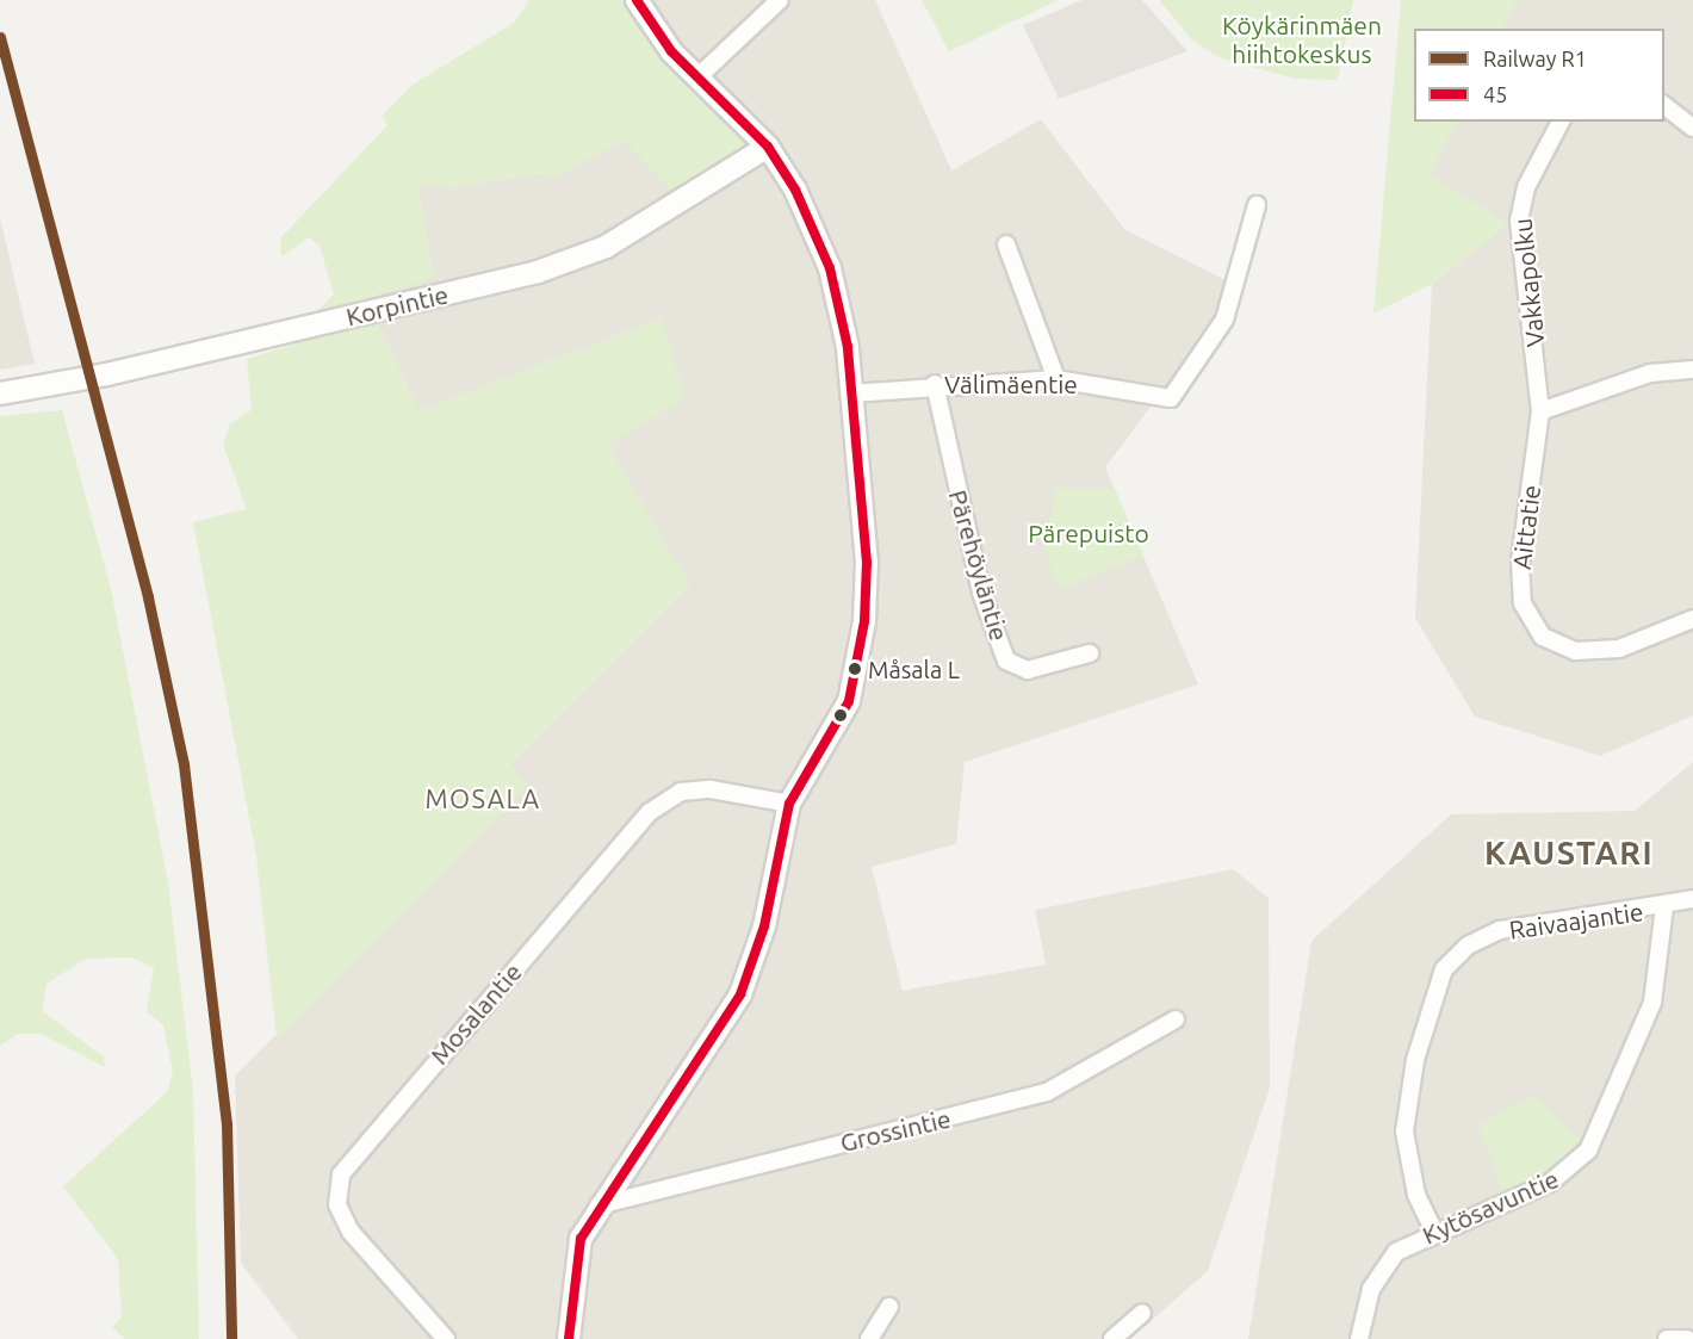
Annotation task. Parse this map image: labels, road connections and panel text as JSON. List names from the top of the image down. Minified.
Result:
{"streets":{"street":["Vakkapolku","Korpintie","Välimäentie","Aittatie","Pärehöyläntie","Raivaajantie","Mosalantie","Grossintie","Kytösavuntie"]},"crossings":[["Vakkapolku","Aittatie"],["Välimäentie","Pärehöyläntie"],["Raivaajantie","Kytösavuntie"]],"districts":["MOSALA","KAUSTARI"],"parks":["Köykärinmäen hiihtokeskus","Pärepuisto"],"places":["Måsala L"],"lines":["transit line 45","rail line R1"],"legend":["Railway R1","45"]}
